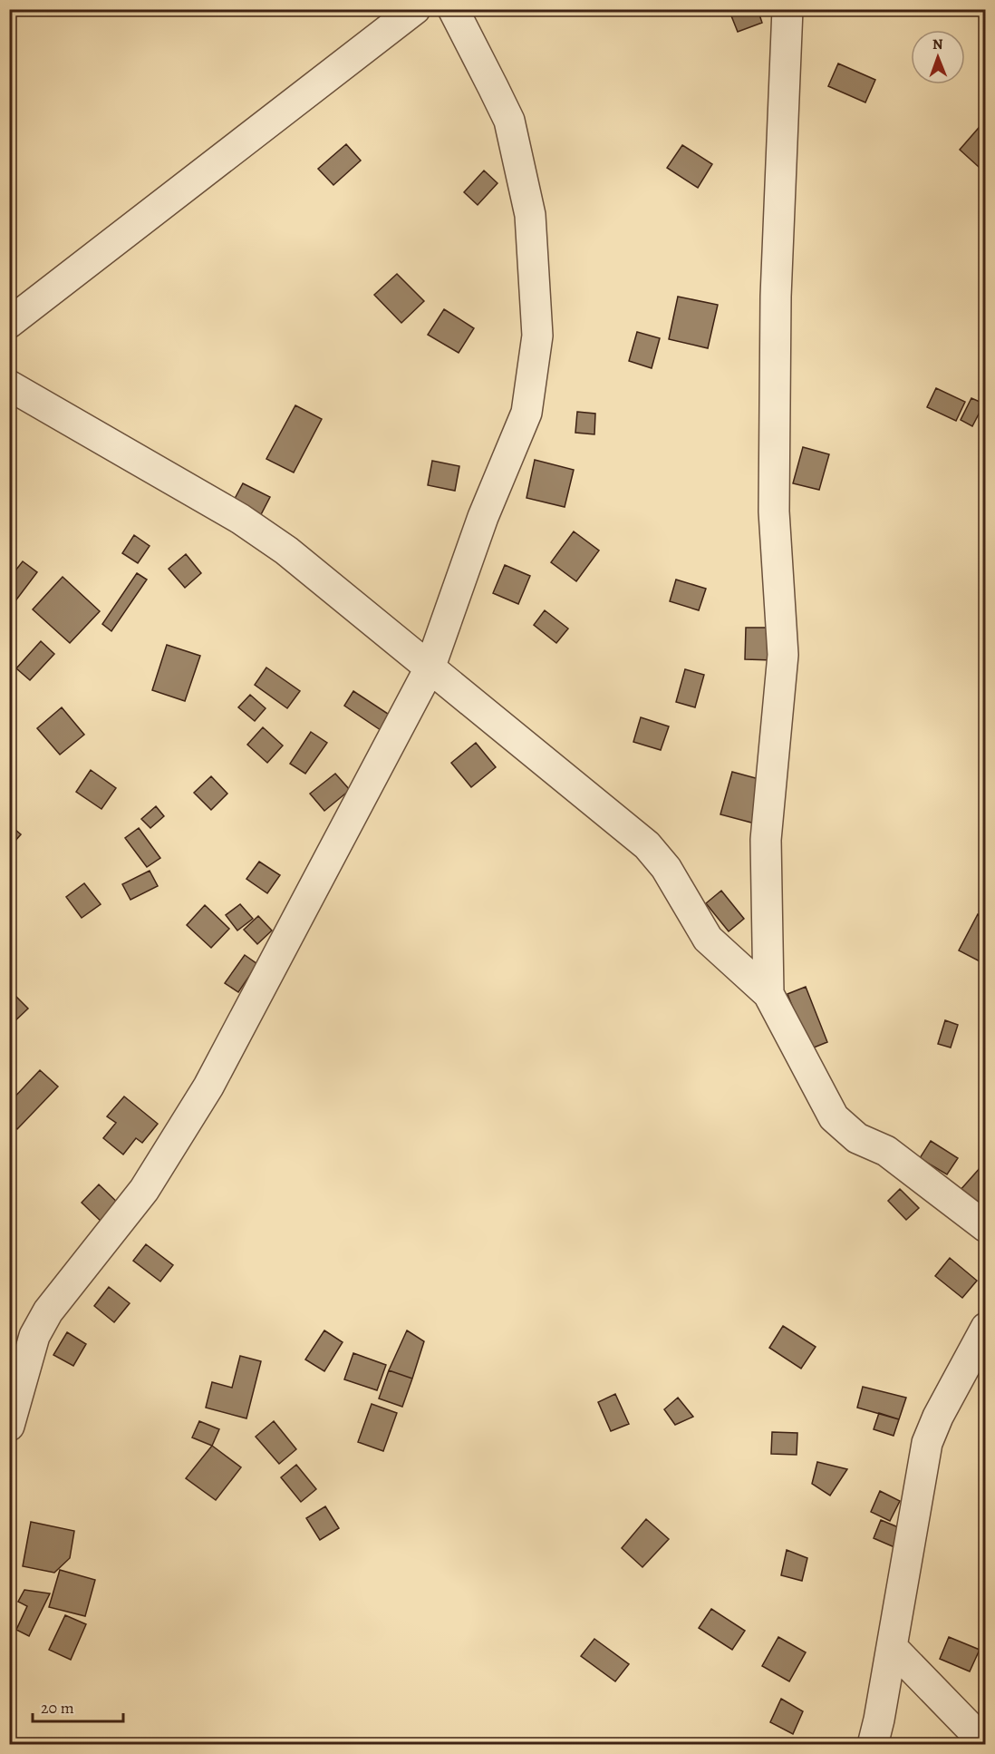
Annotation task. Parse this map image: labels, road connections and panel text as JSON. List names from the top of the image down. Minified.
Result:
{"scale_bar":"20 m","north":"top"}
